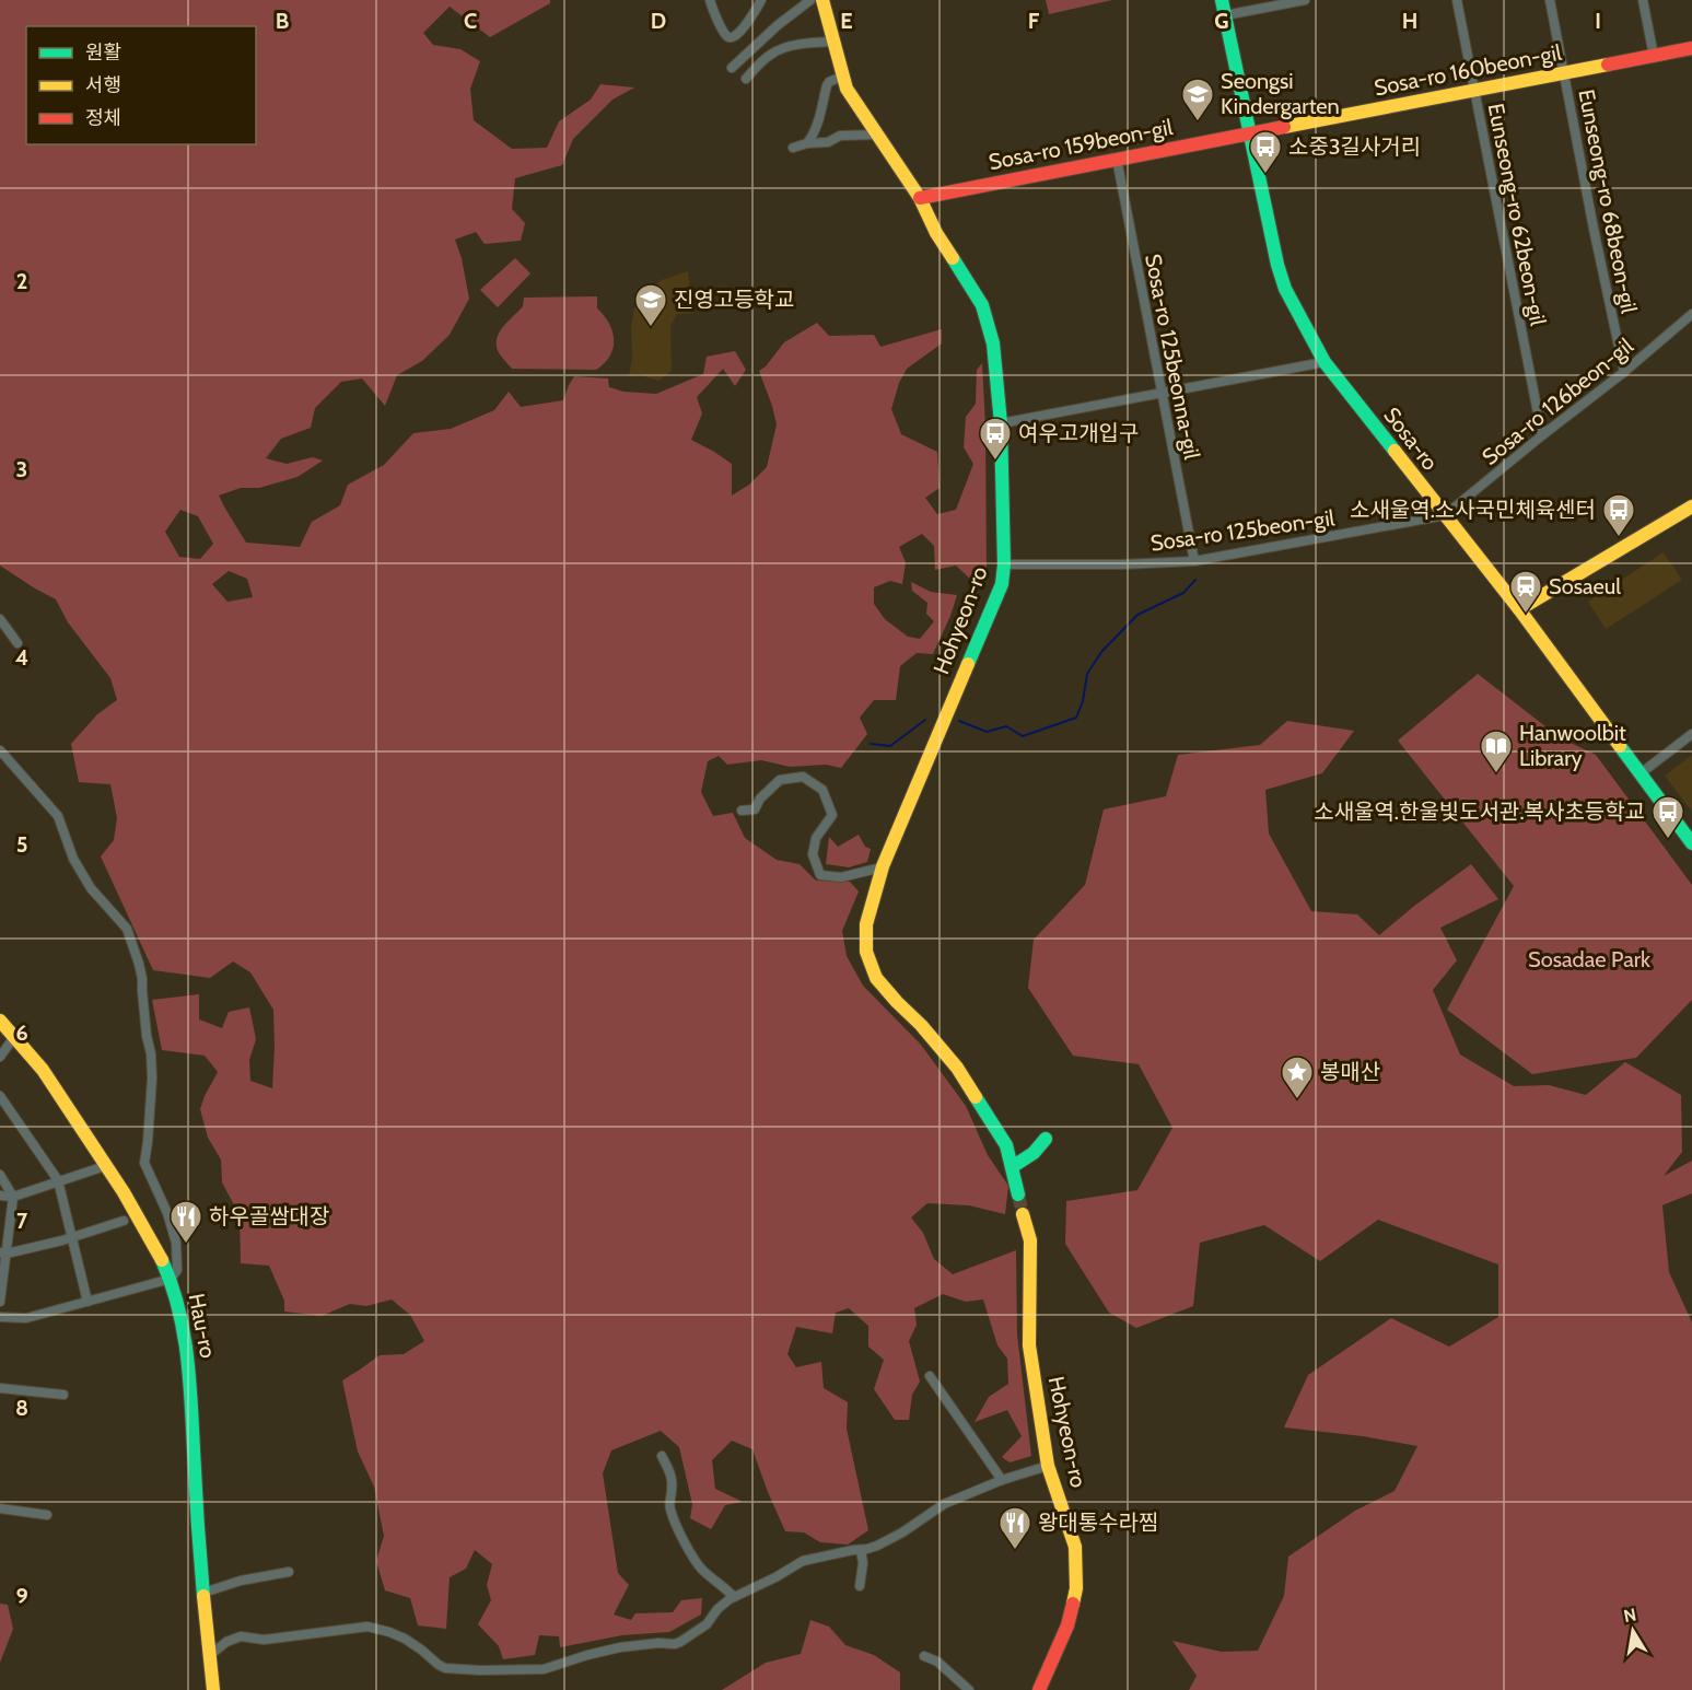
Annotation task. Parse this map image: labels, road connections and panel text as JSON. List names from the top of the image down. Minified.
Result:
{"streets":{"street":["Sosa-ro 160beon-gil","Sosa-ro 159beon-gil","Eunseong-ro 68beon-gil","Eunseong-ro 62beon-gil","Sosa-ro 125beonna-gil","Sosa-ro 126beon-gil","Sosa-ro","Sosa-ro 125beon-gil","Hohyeon-ro","Hau-ro"]},"crossings":[["Sosa-ro 160beon-gil","Sosa-ro 159beon-gil"],["Sosa-ro 160beon-gil","Eunseong-ro 68beon-gil"],["Sosa-ro 160beon-gil","Eunseong-ro 62beon-gil"],["Sosa-ro 160beon-gil","Sosa-ro"],["Sosa-ro 159beon-gil","Sosa-ro 125beonna-gil"],["Sosa-ro 159beon-gil","Sosa-ro"],["Sosa-ro 159beon-gil","Hohyeon-ro"],["Eunseong-ro 68beon-gil","Sosa-ro 126beon-gil"],["Eunseong-ro 62beon-gil","Sosa-ro 126beon-gil"],["Sosa-ro 125beonna-gil","Sosa-ro 125beon-gil"],["Sosa-ro 126beon-gil","Sosa-ro"],["Sosa-ro 126beon-gil","Sosa-ro 125beon-gil"],["Sosa-ro","Sosa-ro 125beon-gil"],["Sosa-ro 125beon-gil","Hohyeon-ro"]],"parks":["Sosadae Park"],"places":{"school or university":["Seongsi Kindergarten","진영고등학교"],"bus stop":["소중3길사거리","여우고개입구","소새울역.소사국민체육센터","소새울역.한울빛도서관.복사초등학교"],"station":["Sosaeul"],"library":["Hanwoolbit Library"],"place":["봉매산"],"restaurant":["하우골쌈대장","왕대통수라찜"]},"legend":["원활","서행","정체"],"north":"top","grid":{"columns":["B","C","D","E","F","G","H","I"],"rows":["2","3","4","5","6","7","8","9"]}}
